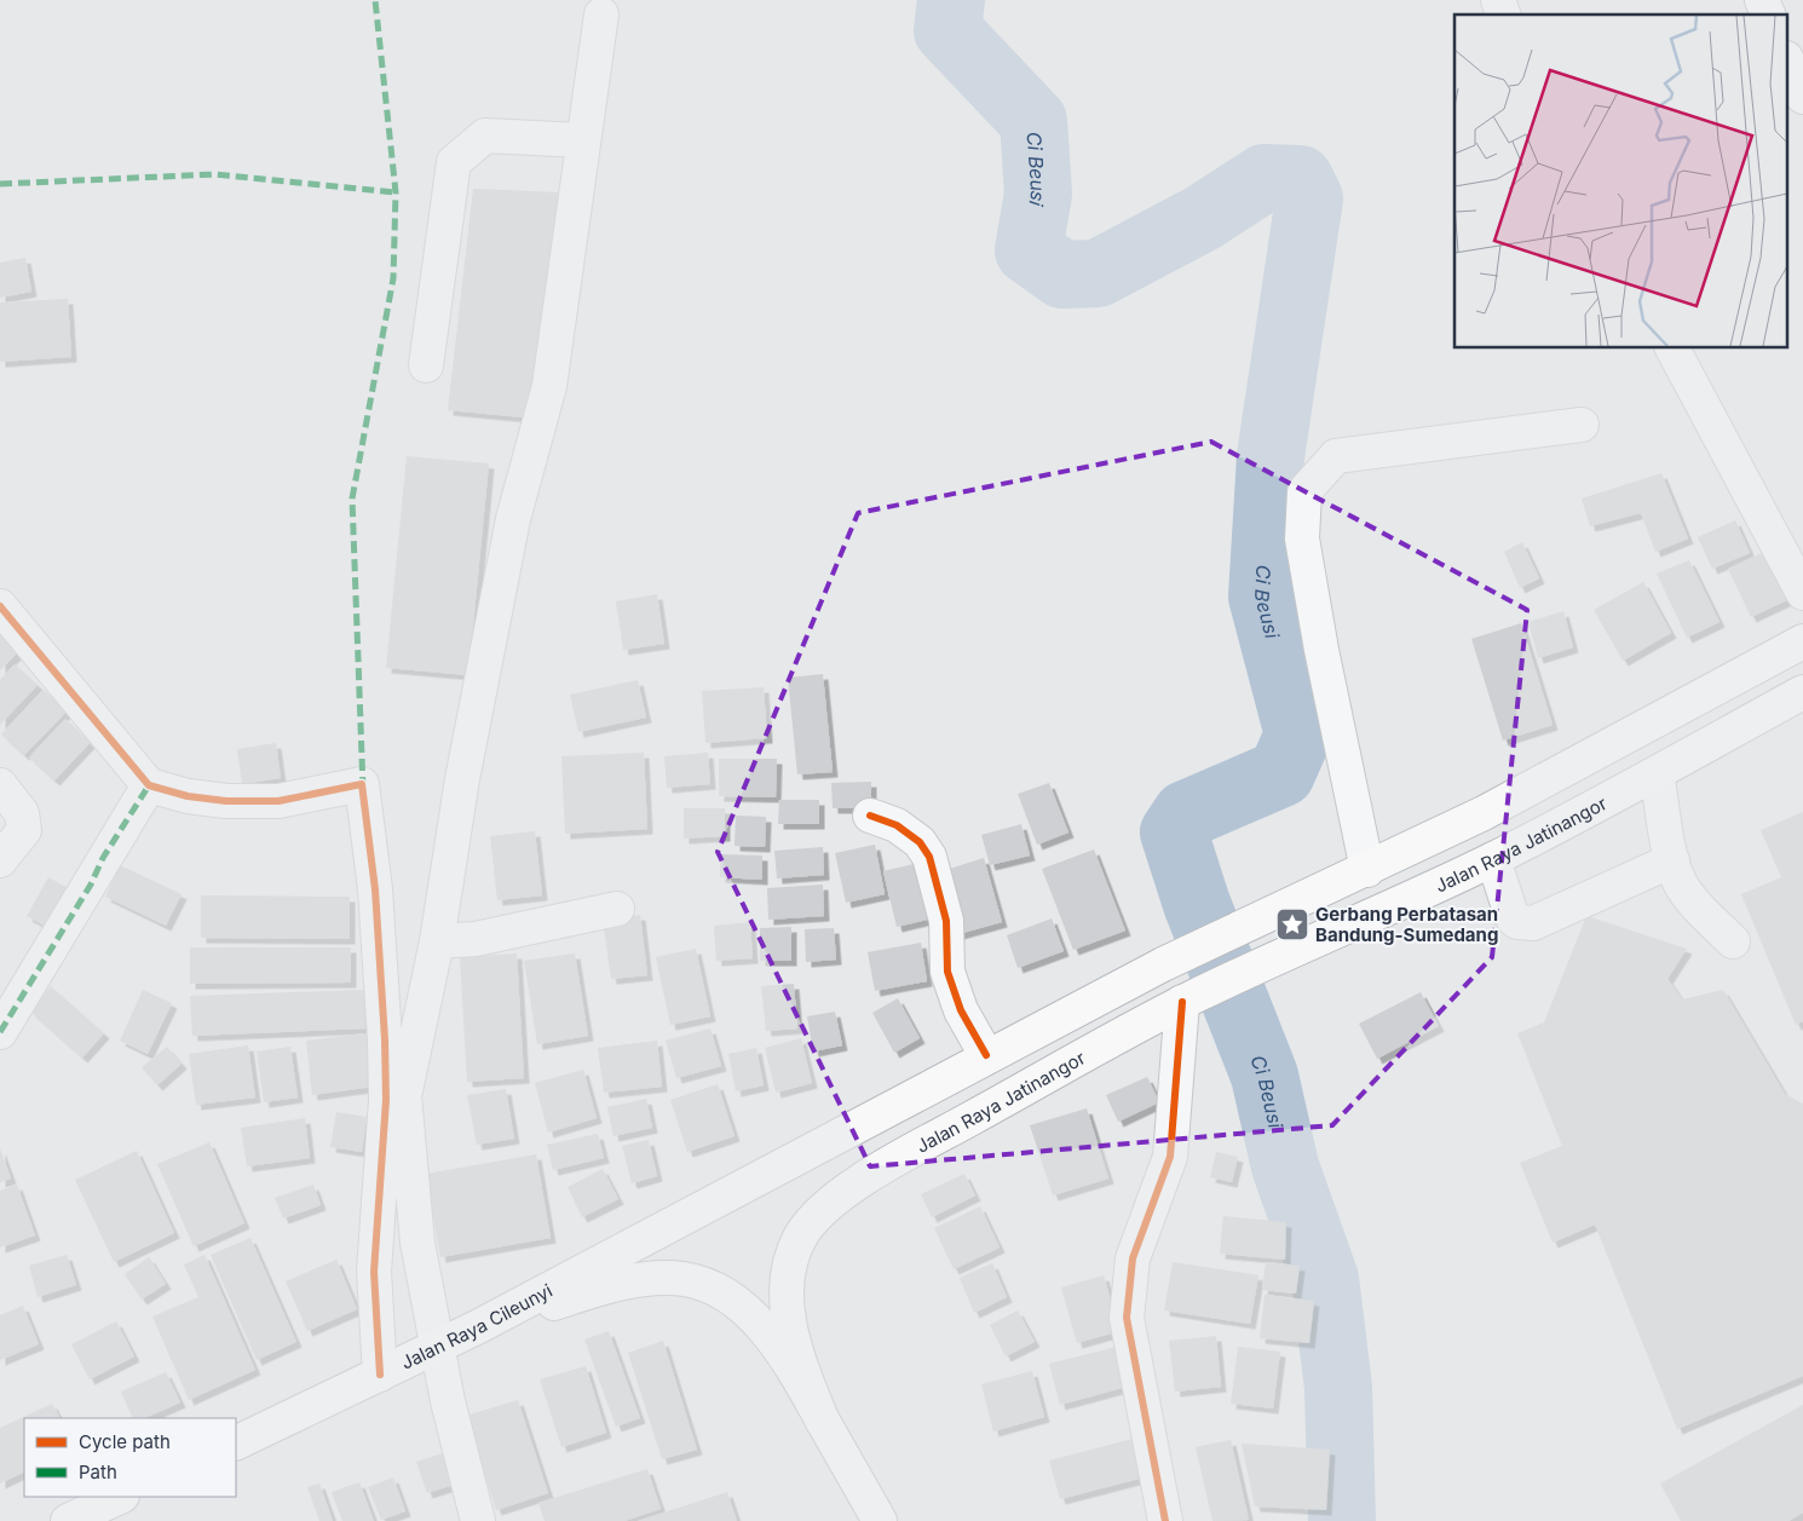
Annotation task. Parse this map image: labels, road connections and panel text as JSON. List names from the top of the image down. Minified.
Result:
{"streets":{"highway":["Jalan Raya Jatinangor","Jalan Raya Cileunyi"]},"water":["Ci Beusi"],"places":{"place":["Gerbang Perbatasan Bandung-Sumedang"]},"legend":["Cycle path","Path"]}
